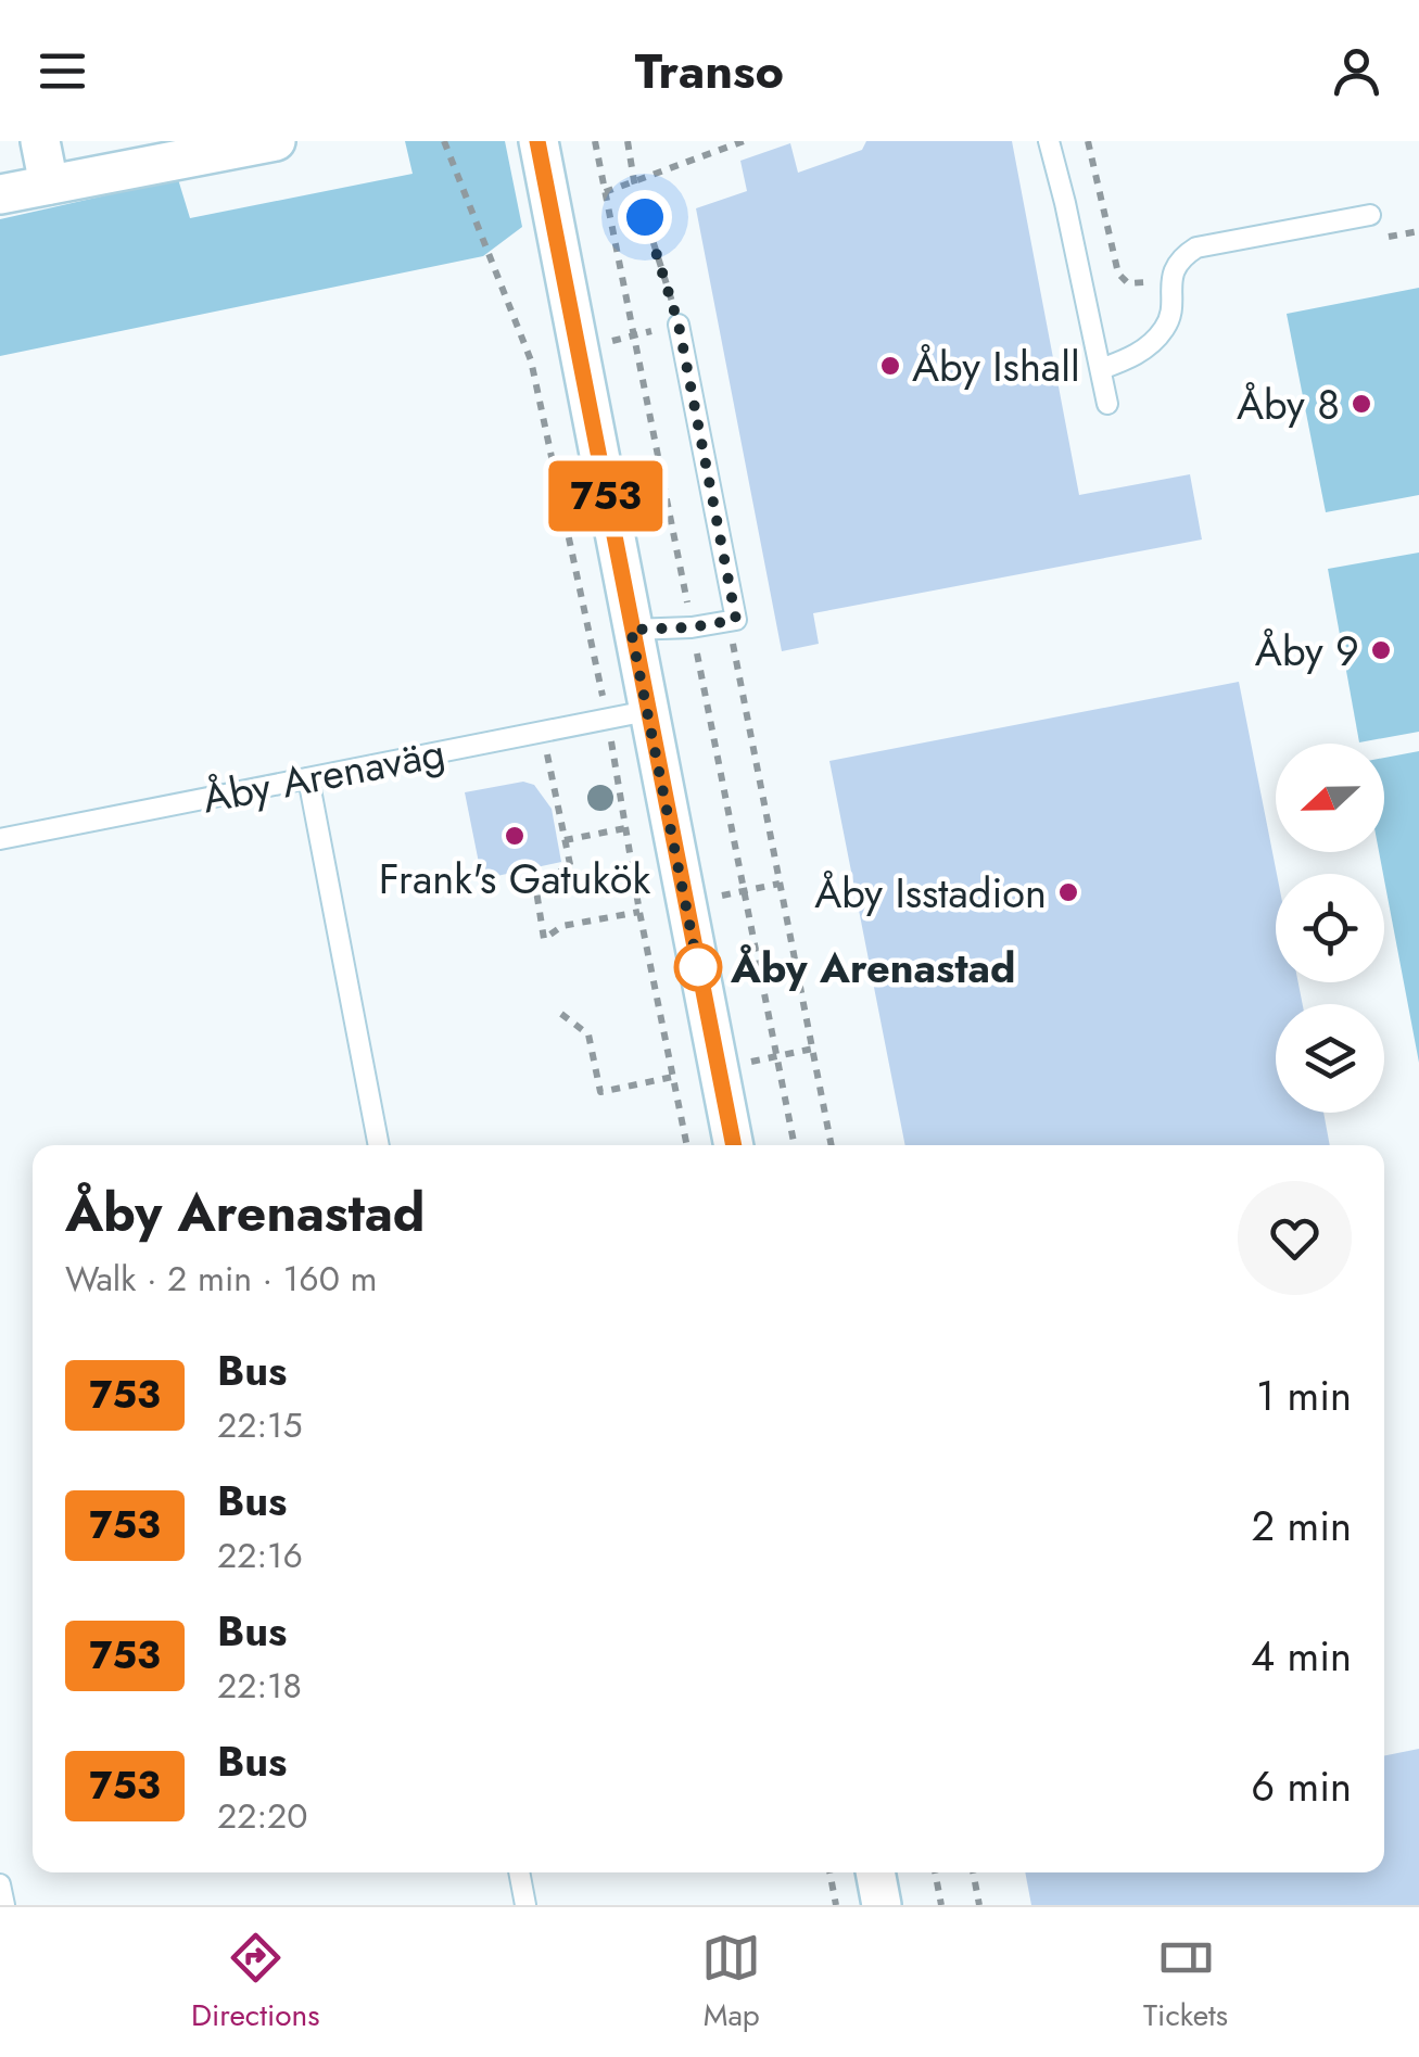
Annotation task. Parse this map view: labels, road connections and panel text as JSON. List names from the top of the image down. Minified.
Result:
{"streets":{"lane":["Åby Arenaväg"]},"places":["Åby Ishall","Åby 8","Åby 9","Frank's Gatukök","Åby Isstadion","Åby Arenastad"],"lines":["bus line 753"],"north":"left","page":{"header":"Transo","on_map":"753","heading":["Åby Arenastad","Walk · 2 min · 160 m"],"list":[{"mark":"753","name":"Bus","note":"22:15","value":"1 min"},{"mark":"753","name":"Bus","note":"22:16","value":"2 min"},{"mark":"753","name":"Bus","note":"22:18","value":"4 min"},{"mark":"753","name":"Bus","note":"22:20","value":"6 min"}],"tabs":["Directions","Map","Tickets"]}}
